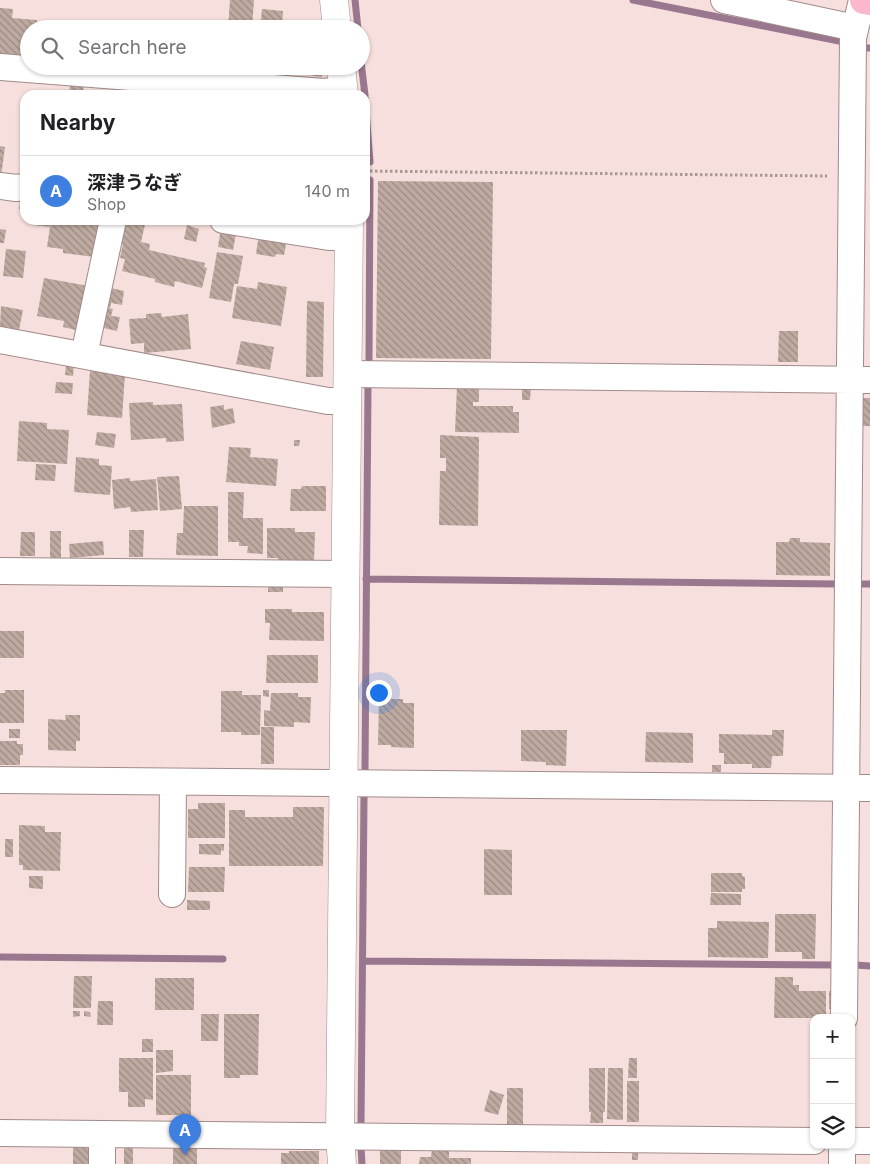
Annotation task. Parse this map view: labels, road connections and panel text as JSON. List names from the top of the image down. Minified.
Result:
{"page":{"search":"Search here","heading":"Nearby","list":[{"mark":"A","name":"深津うなぎ","note":"Shop","value":"140 m"}],"map_buttons":["+","−"],"pins":"A"}}
